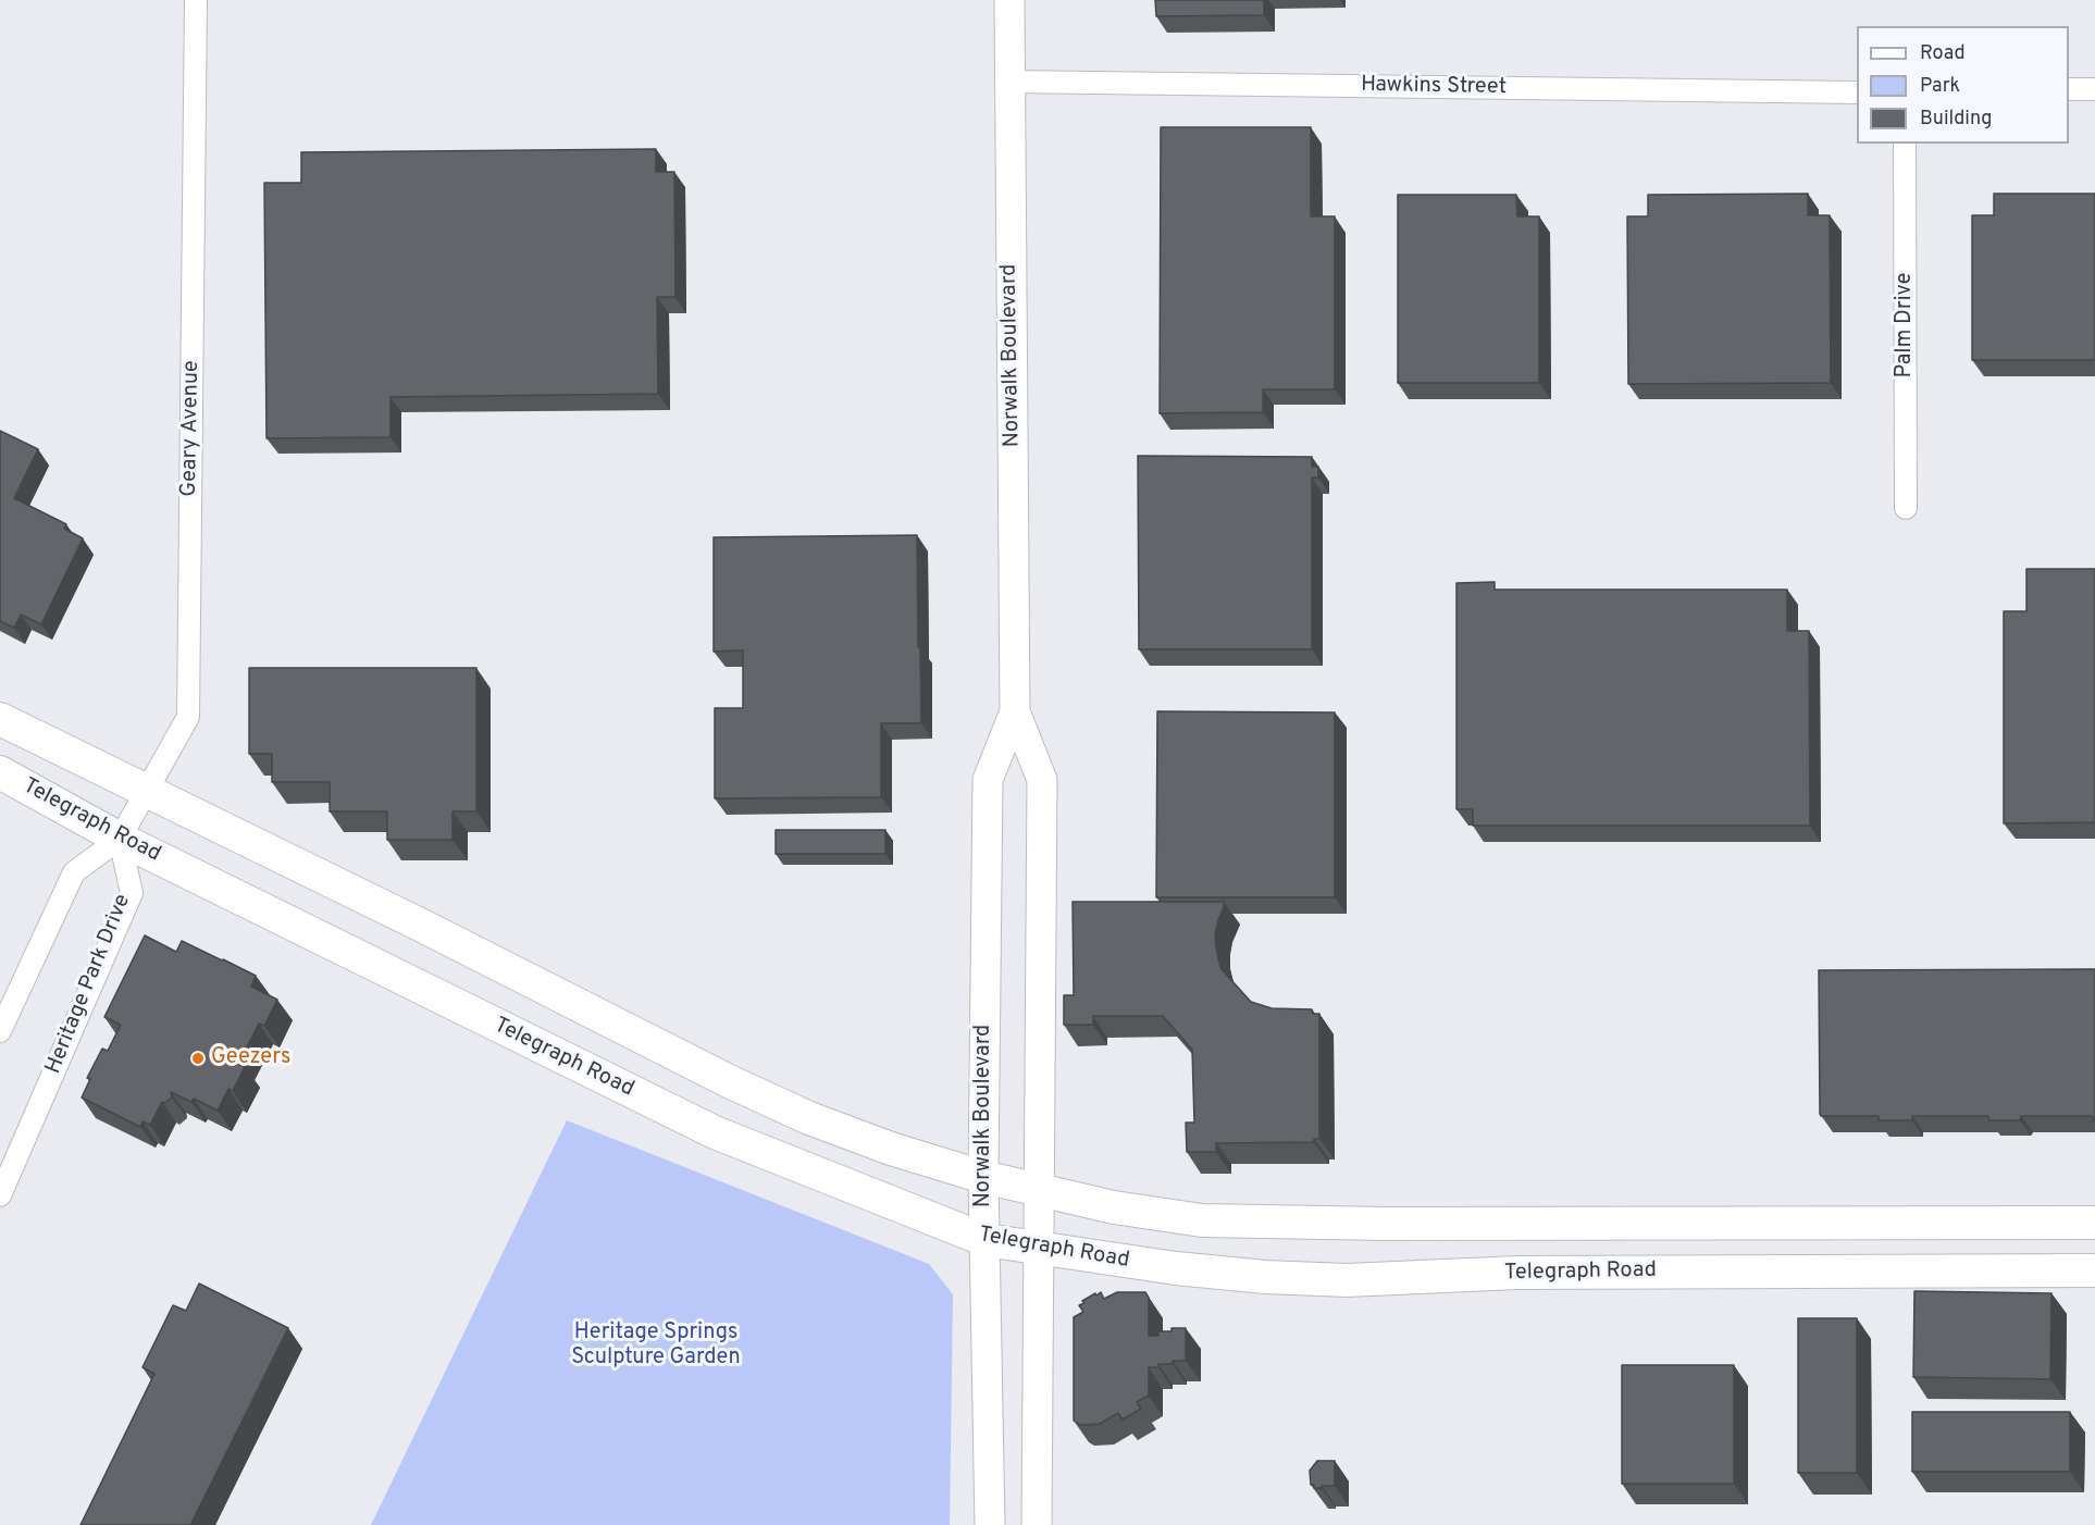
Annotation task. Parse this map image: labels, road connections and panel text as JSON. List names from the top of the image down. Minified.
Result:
{"streets":{"main road":["Norwalk Boulevard","Telegraph Road"],"street":["Hawkins Street","Palm Drive","Geary Avenue","Heritage Park Drive"]},"crossings":[["Hawkins Street","Norwalk Boulevard"],["Norwalk Boulevard","Telegraph Road"],["Geary Avenue","Telegraph Road"],["Geary Avenue","Heritage Park Drive"],["Telegraph Road","Heritage Park Drive"]],"parks":["Heritage Springs Sculpture Garden"],"places":["Geezers"],"legend":["Road","Park","Building"]}
